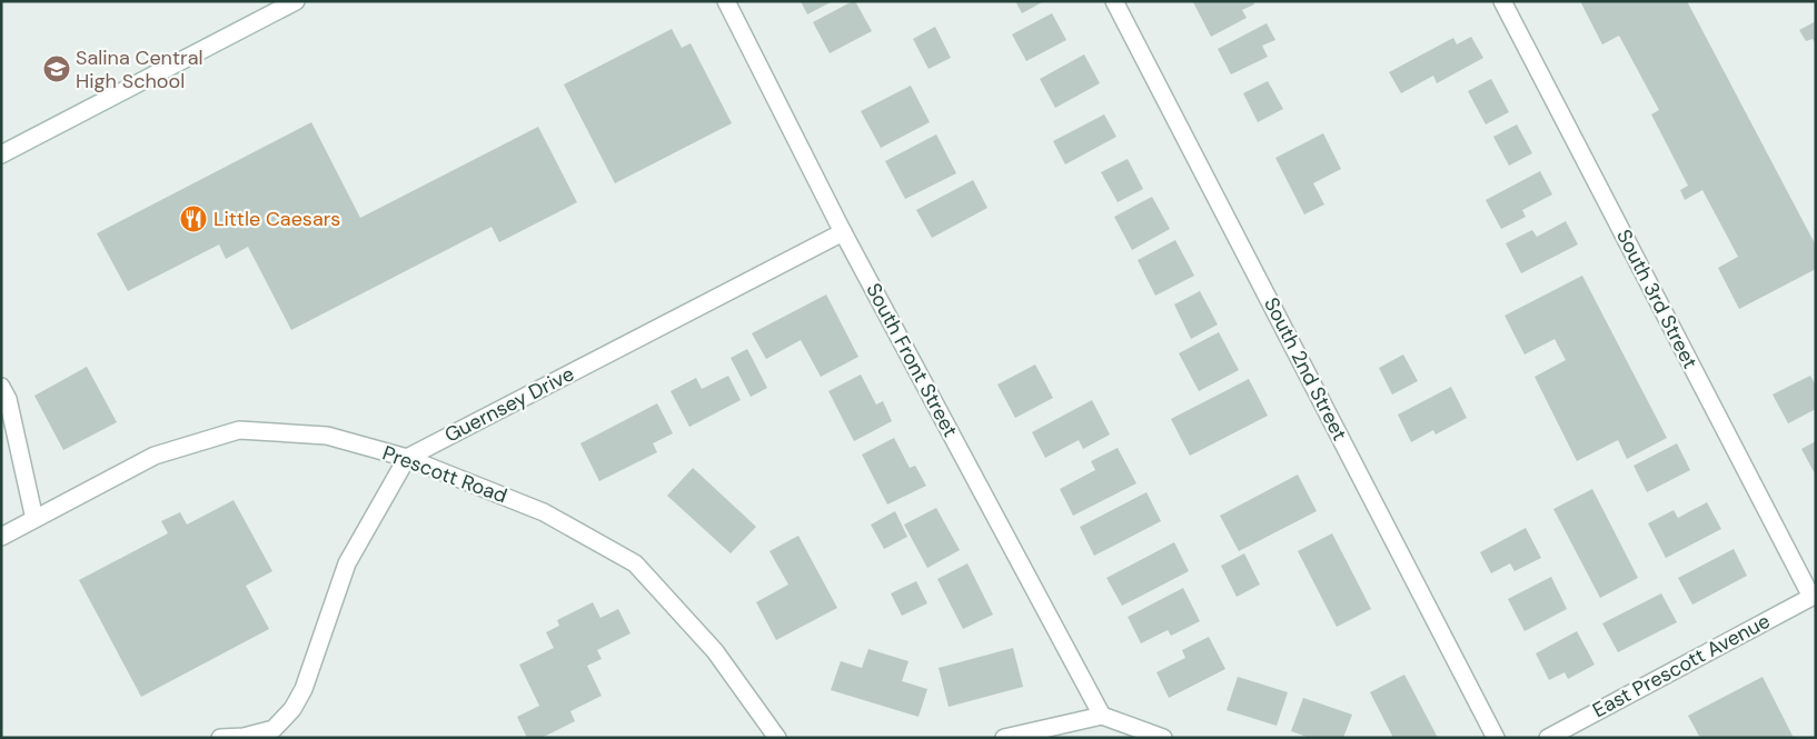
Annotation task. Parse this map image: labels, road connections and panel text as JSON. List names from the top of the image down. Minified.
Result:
{"streets":{"street":["South 3rd Street","South Front Street","South 2nd Street","Guernsey Drive","Prescott Road","East Prescott Avenue"]},"crossings":[["South 3rd Street","East Prescott Avenue"],["South Front Street","Guernsey Drive"],["Guernsey Drive","Prescott Road"]],"places":{"school or university":["Salina Central High School"],"restaurant":["Little Caesars"]}}
